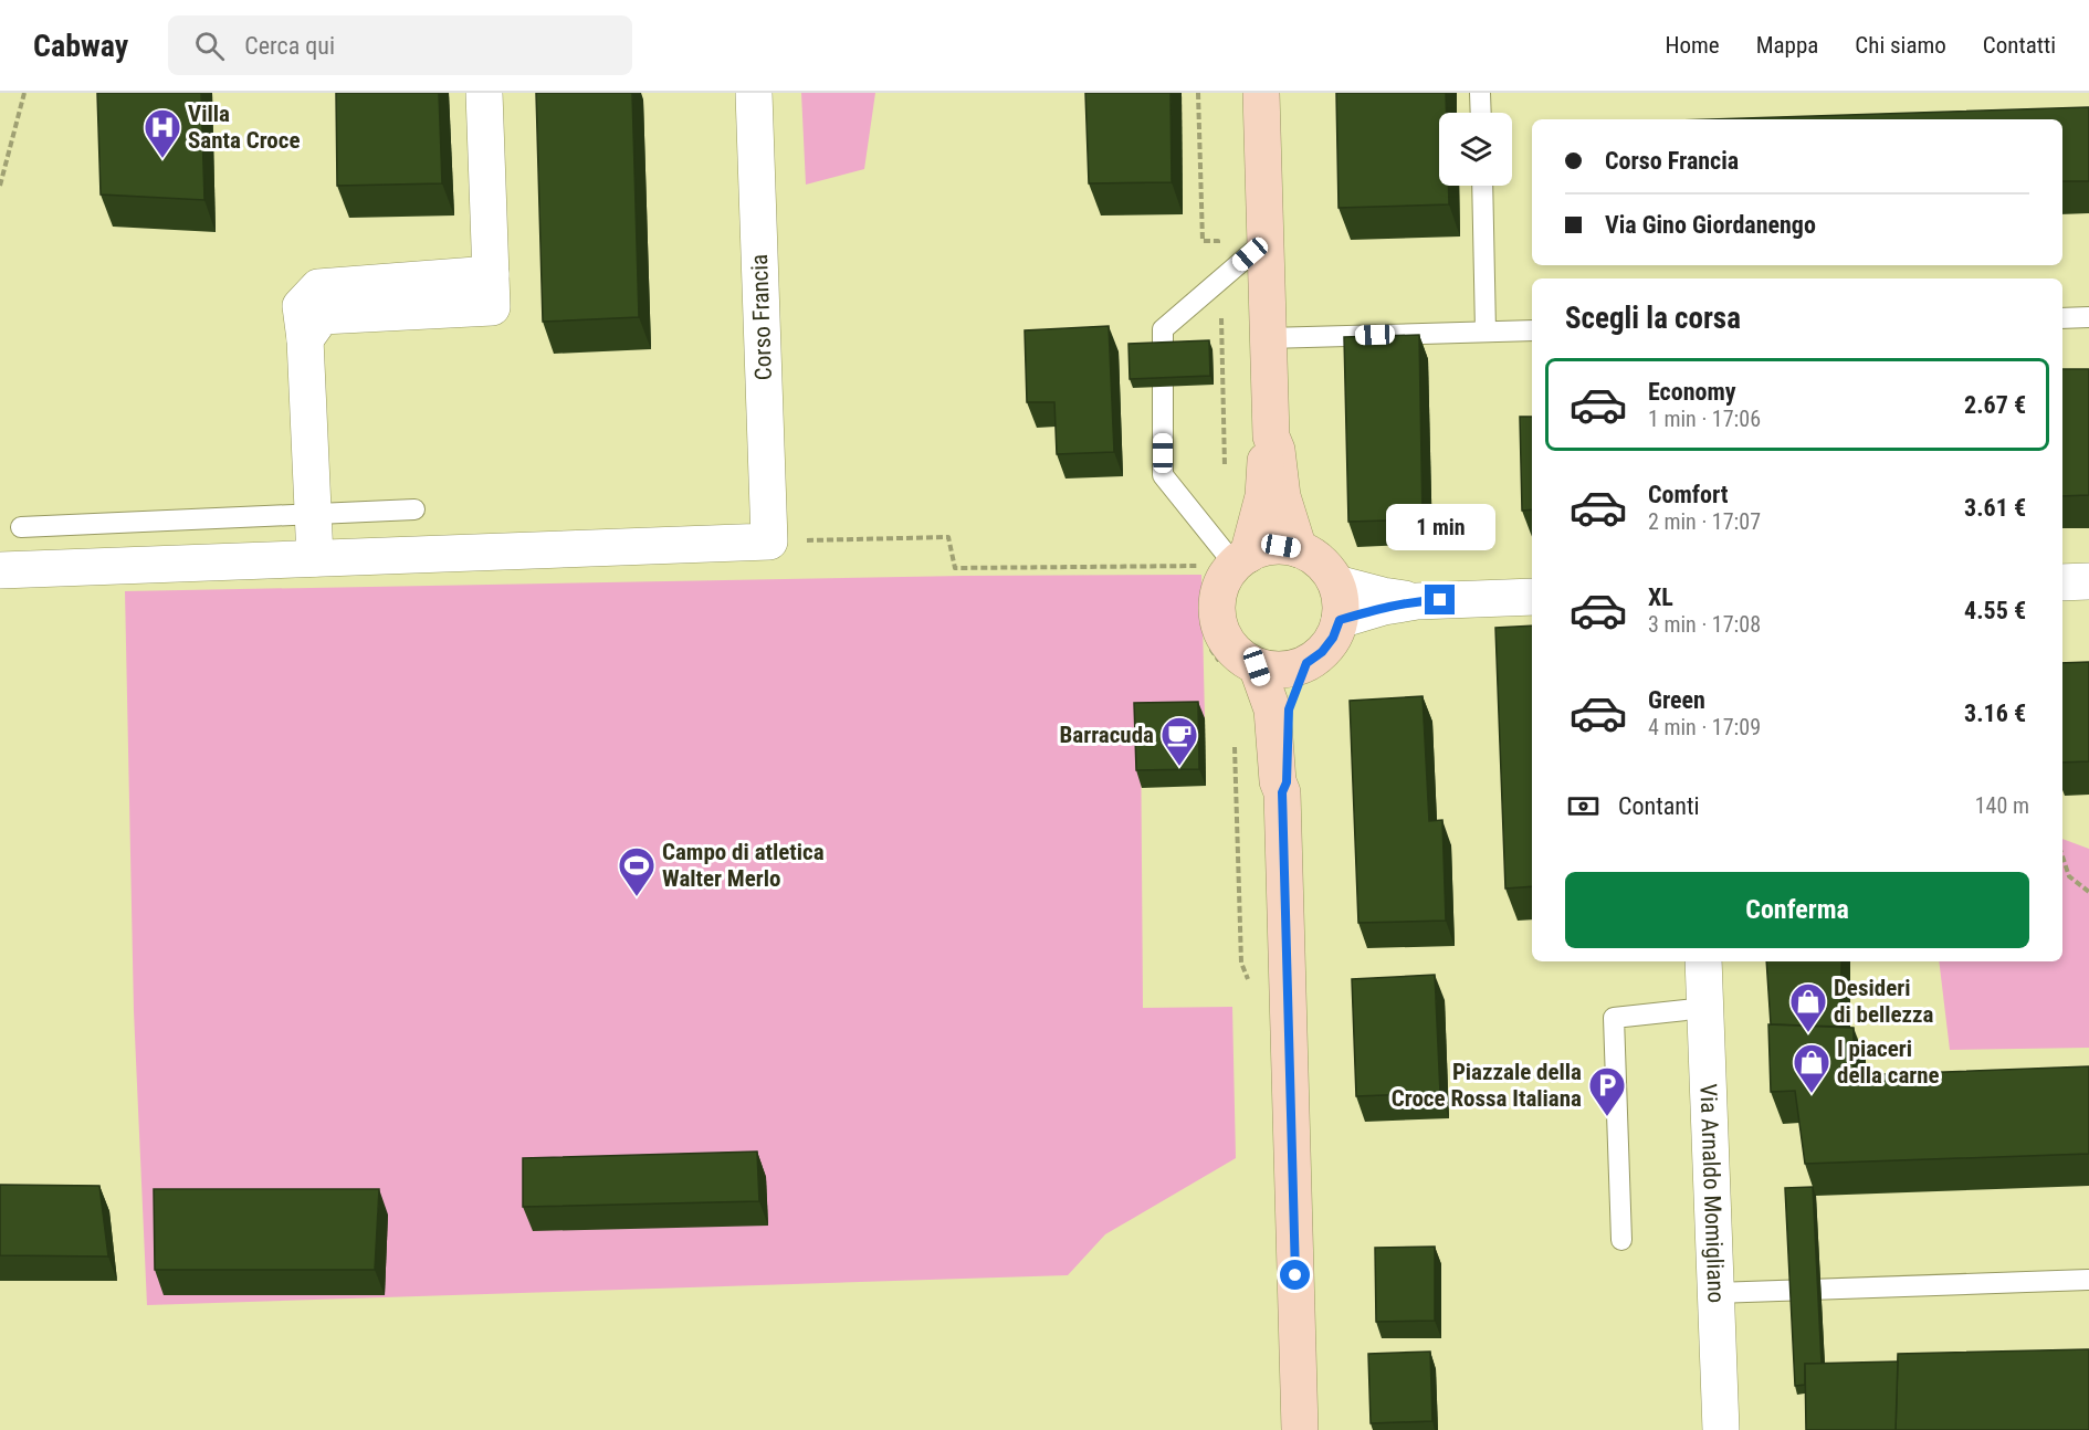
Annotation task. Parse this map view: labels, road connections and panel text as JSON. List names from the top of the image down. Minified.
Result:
{"streets":{"street":["Corso Francia","Via Arnaldo Momigliano"]},"places":{"hospital":["Villa Santa Croce"],"cafe":["Barracuda"],"sports":["Campo di atletica Walter Merlo"],"shop":["Desideri di bellezza","I piaceri della carne"],"parking":["Piazzale della Croce Rossa Italiana"]},"page":{"header":"Cabway","search":"Cerca qui","nav":["Home","Mappa","Chi siamo","Contatti"],"banner":["Corso Francia","Via Gino Giordanengo"],"heading":"Scegli la corsa","list":[{"name":"Economy","note":"1 min · 17:06","value":"2.67 €"},{"name":"Comfort","note":"2 min · 17:07","value":"3.61 €"},{"name":"XL","note":"3 min · 17:08","value":"4.55 €"},{"name":"Green","note":"4 min · 17:09","value":"3.16 €"}],"bubble":"1 min","pay":["Contanti","140 m"],"buttons":"Conferma"}}
